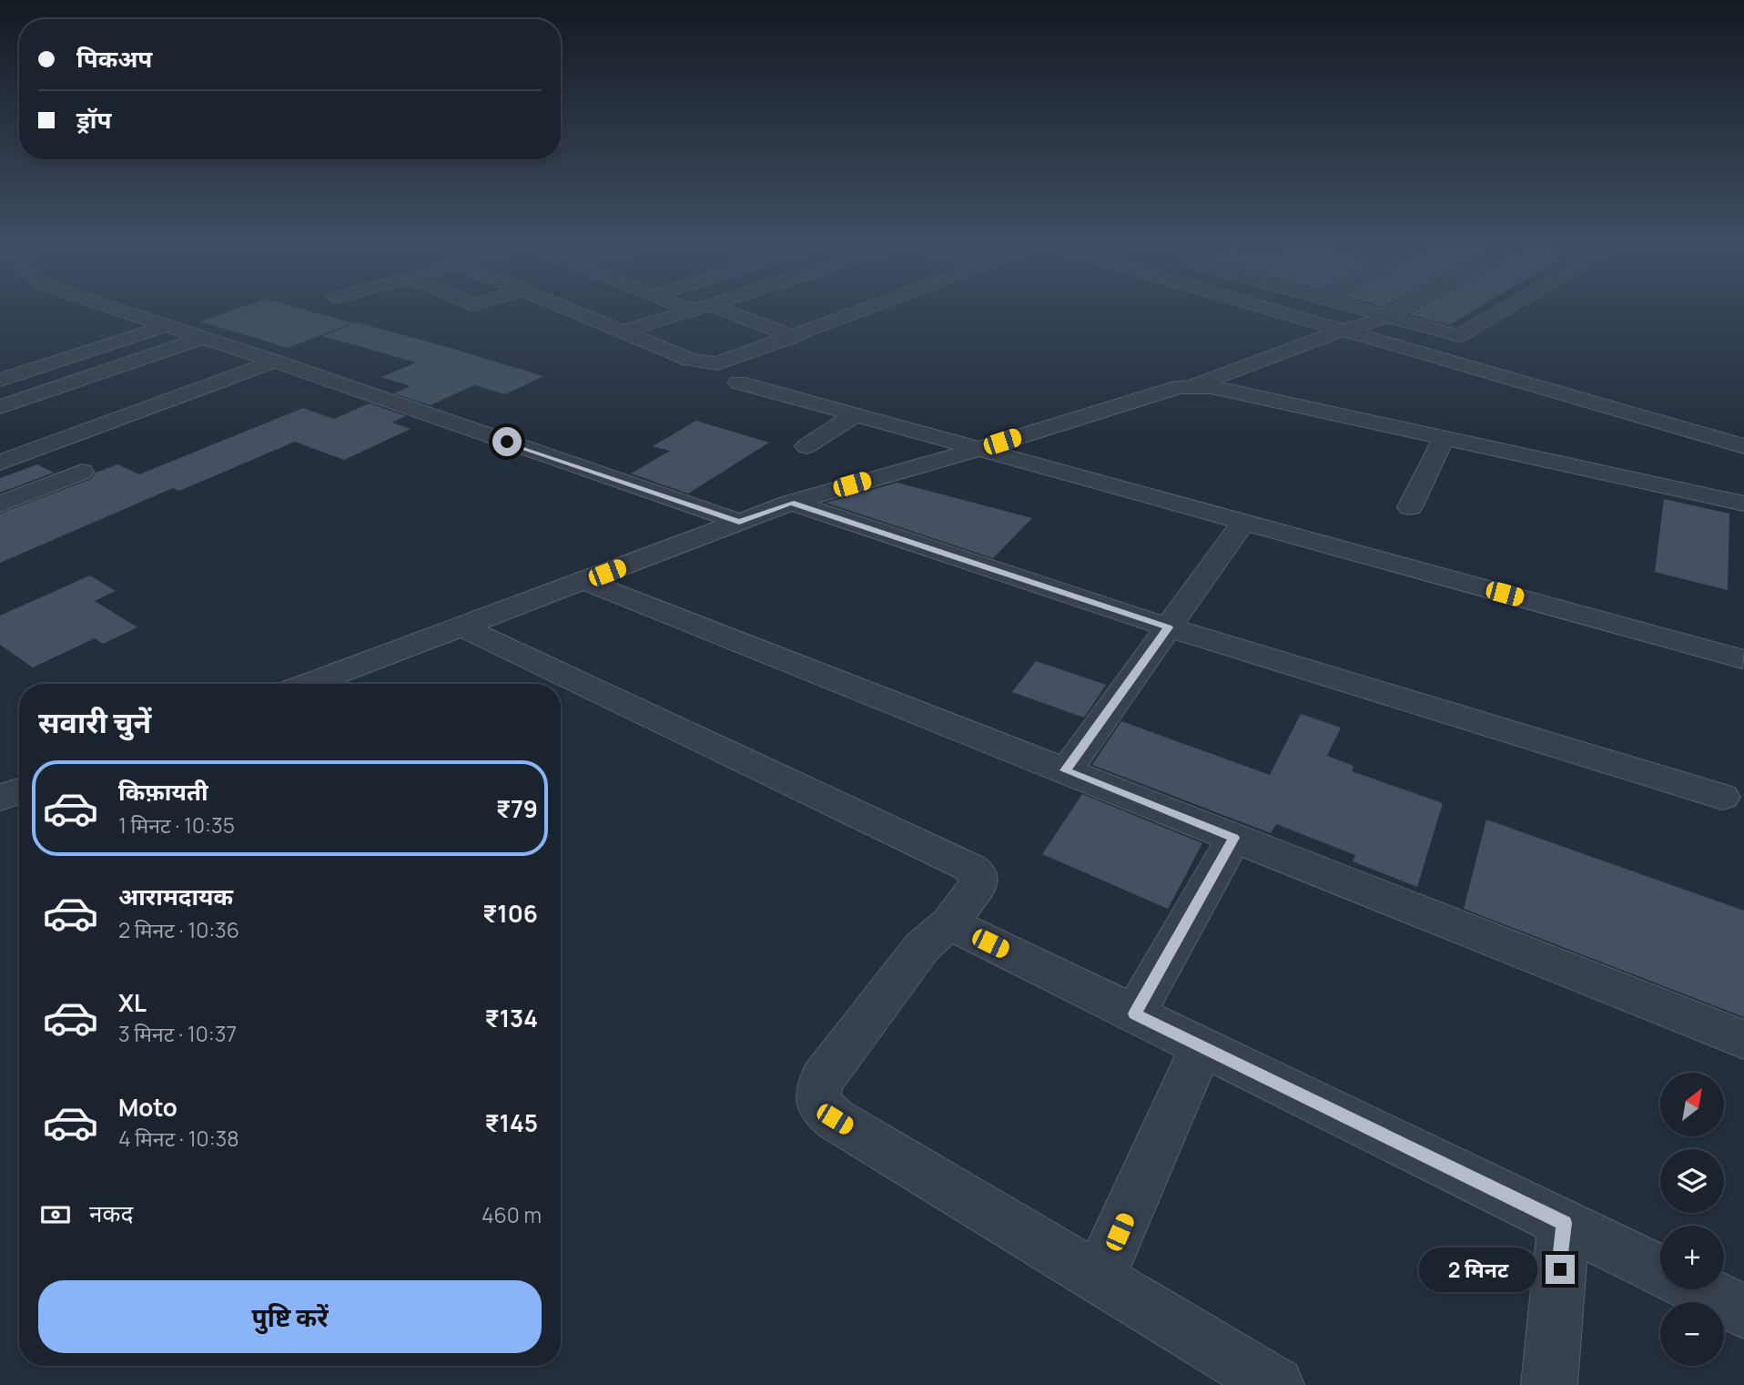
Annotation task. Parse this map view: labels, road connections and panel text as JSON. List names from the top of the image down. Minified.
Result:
{"north":"top right","page":{"banner":["पिकअप","ड्रॉप"],"heading":"सवारी चुनें","list":[{"name":"किफ़ायती","note":"1 मिनट · 10:35","value":"₹79"},{"name":"आरामदायक","note":"2 मिनट · 10:36","value":"₹106"},{"name":"XL","note":"3 मिनट · 10:37","value":"₹134"},{"name":"Moto","note":"4 मिनट · 10:38","value":"₹145"}],"map_buttons":["+","−"],"pay":["नकद","460 m"],"bubble":"2 मिनट","buttons":"पुष्टि करें"}}
